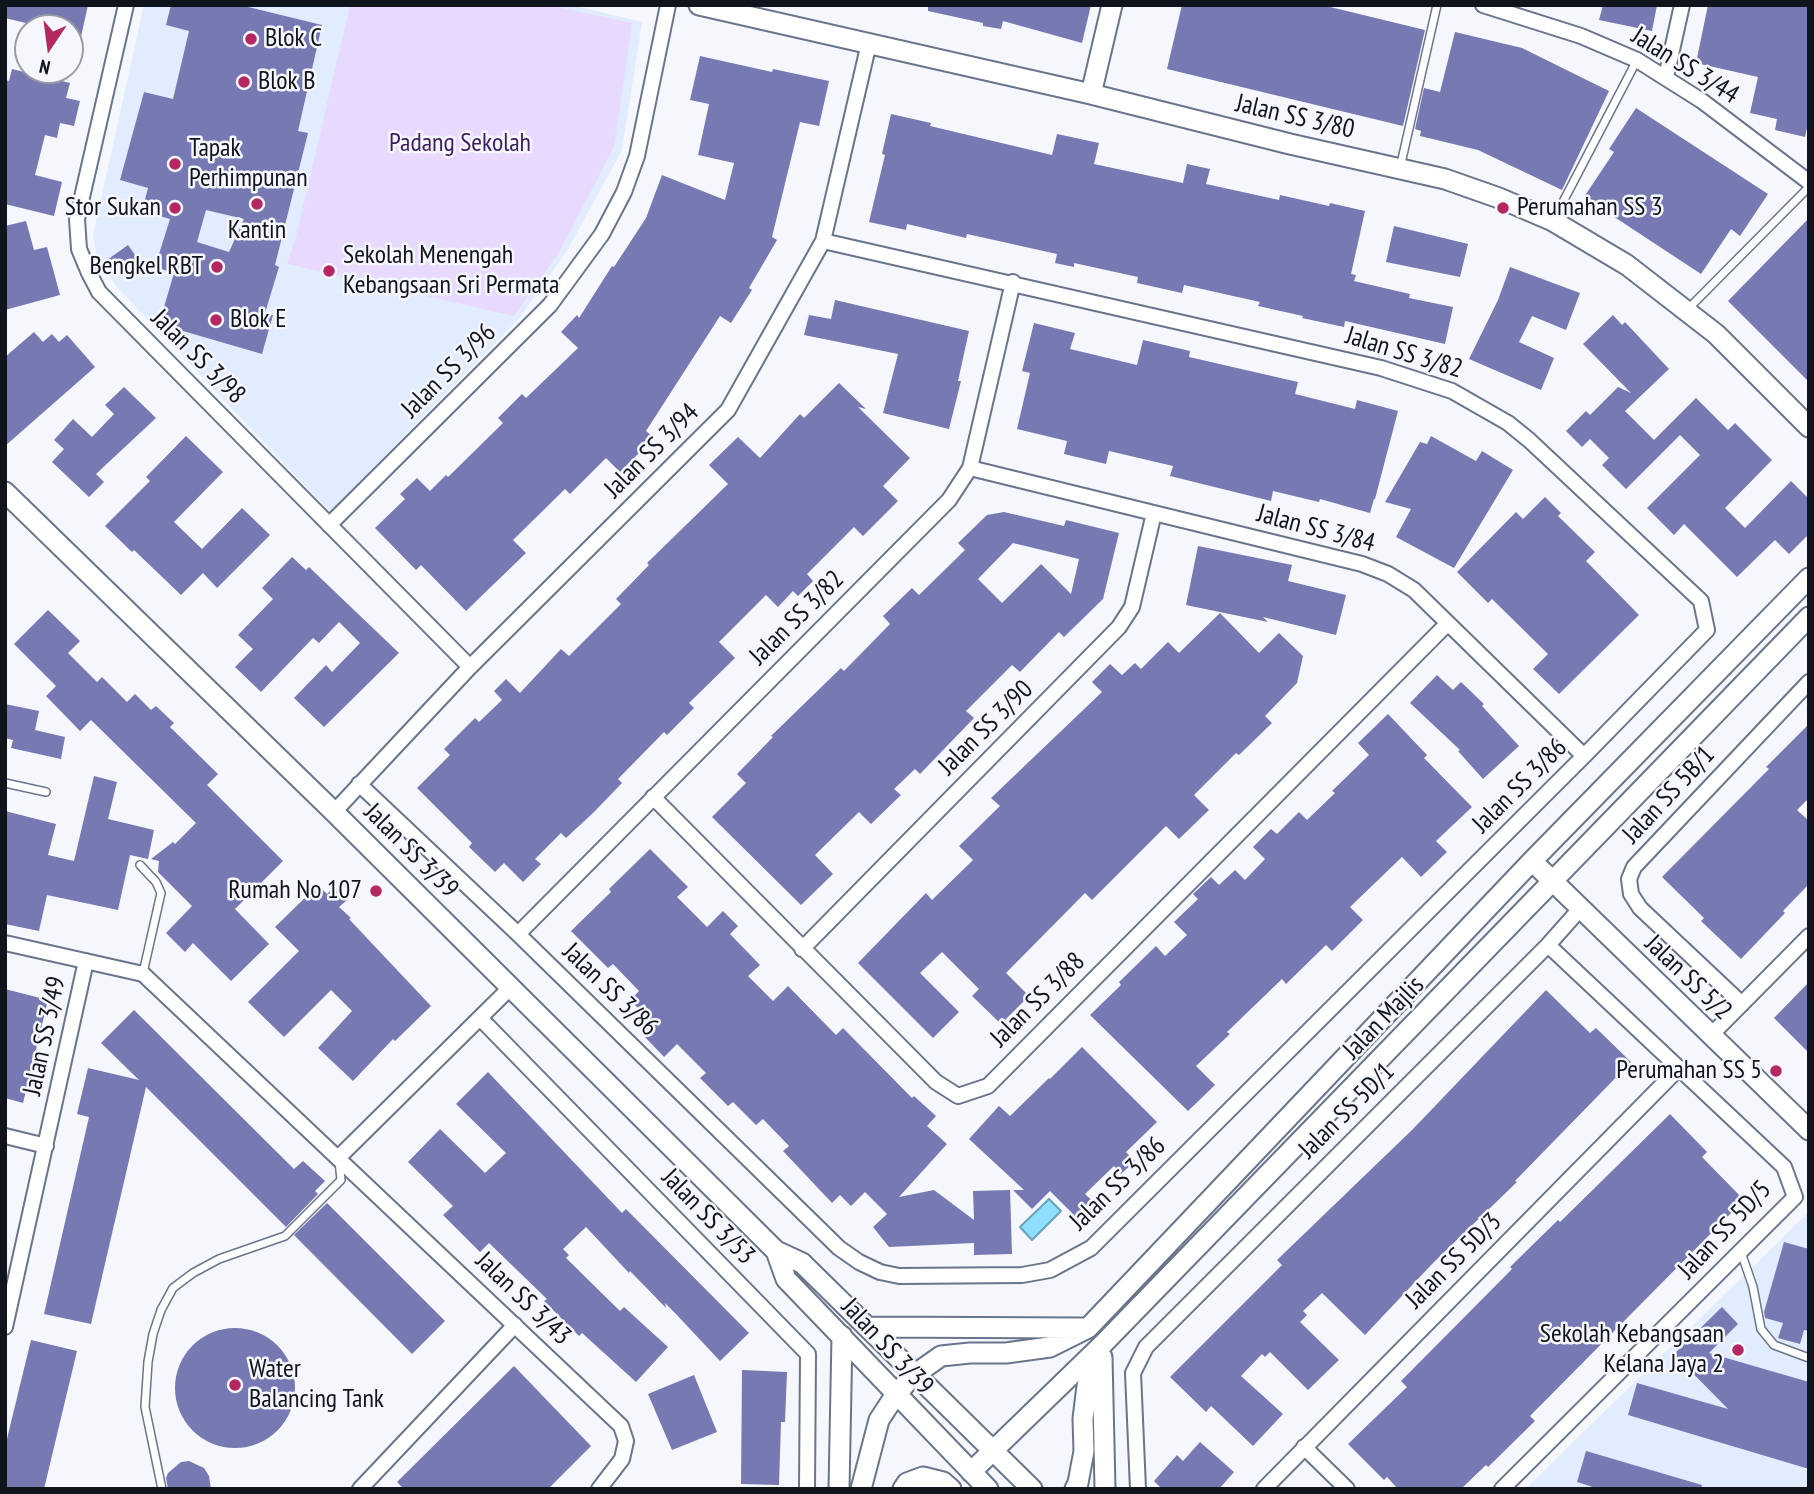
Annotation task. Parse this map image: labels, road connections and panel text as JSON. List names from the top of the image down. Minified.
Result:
{"streets":{"street":["Jalan SS 3/44","Jalan SS 3/80","Jalan SS 3/82","Jalan SS 3/98","Jalan SS 3/96","Jalan SS 3/94","Jalan SS 3/84","Jalan SS 3/90","Jalan SS 3/86","Jalan SS 5B/1","Jalan SS 3/39","Jalan SS 5/2","Jalan SS 3/88","Jalan Majlis","Jalan SS 3/49","Jalan SS 5D/1","Jalan SS 3/53","Jalan SS 5D/5","Jalan SS 5D/3","Jalan SS 3/43"]},"crossings":[["Jalan SS 3/80","Jalan SS 3/94"],["Jalan SS 3/82","Jalan SS 3/94"],["Jalan SS 3/82","Jalan SS 3/84"],["Jalan SS 3/82","Jalan SS 3/86"],["Jalan SS 3/82","Jalan SS 3/88"],["Jalan SS 3/98","Jalan SS 3/96"],["Jalan SS 3/98","Jalan SS 3/94"],["Jalan SS 3/94","Jalan SS 3/86"],["Jalan SS 3/94","Jalan SS 3/39"],["Jalan SS 3/84","Jalan SS 3/90"],["Jalan SS 3/84","Jalan SS 3/86"],["Jalan SS 3/84","Jalan SS 3/88"],["Jalan SS 3/90","Jalan SS 3/88"],["Jalan SS 3/39","Jalan Majlis"],["Jalan SS 5/2","Jalan Majlis"],["Jalan SS 5/2","Jalan SS 5D/1"],["Jalan SS 5D/1","Jalan SS 5D/5"],["Jalan SS 5D/5","Jalan SS 5D/3"]],"parks":["Padang Sekolah"],"places":["Blok C","Blok B","Tapak Perhimpunan","Kantin","Stor Sukan","Perumahan SS 3","Bengkel RBT","Sekolah Menengah Kebangsaan Sri Permata","Blok E","Rumah No 107","Perumahan SS 5","Sekolah Kebangsaan Kelana Jaya 2","Water Balancing Tank"],"north":"bottom"}
